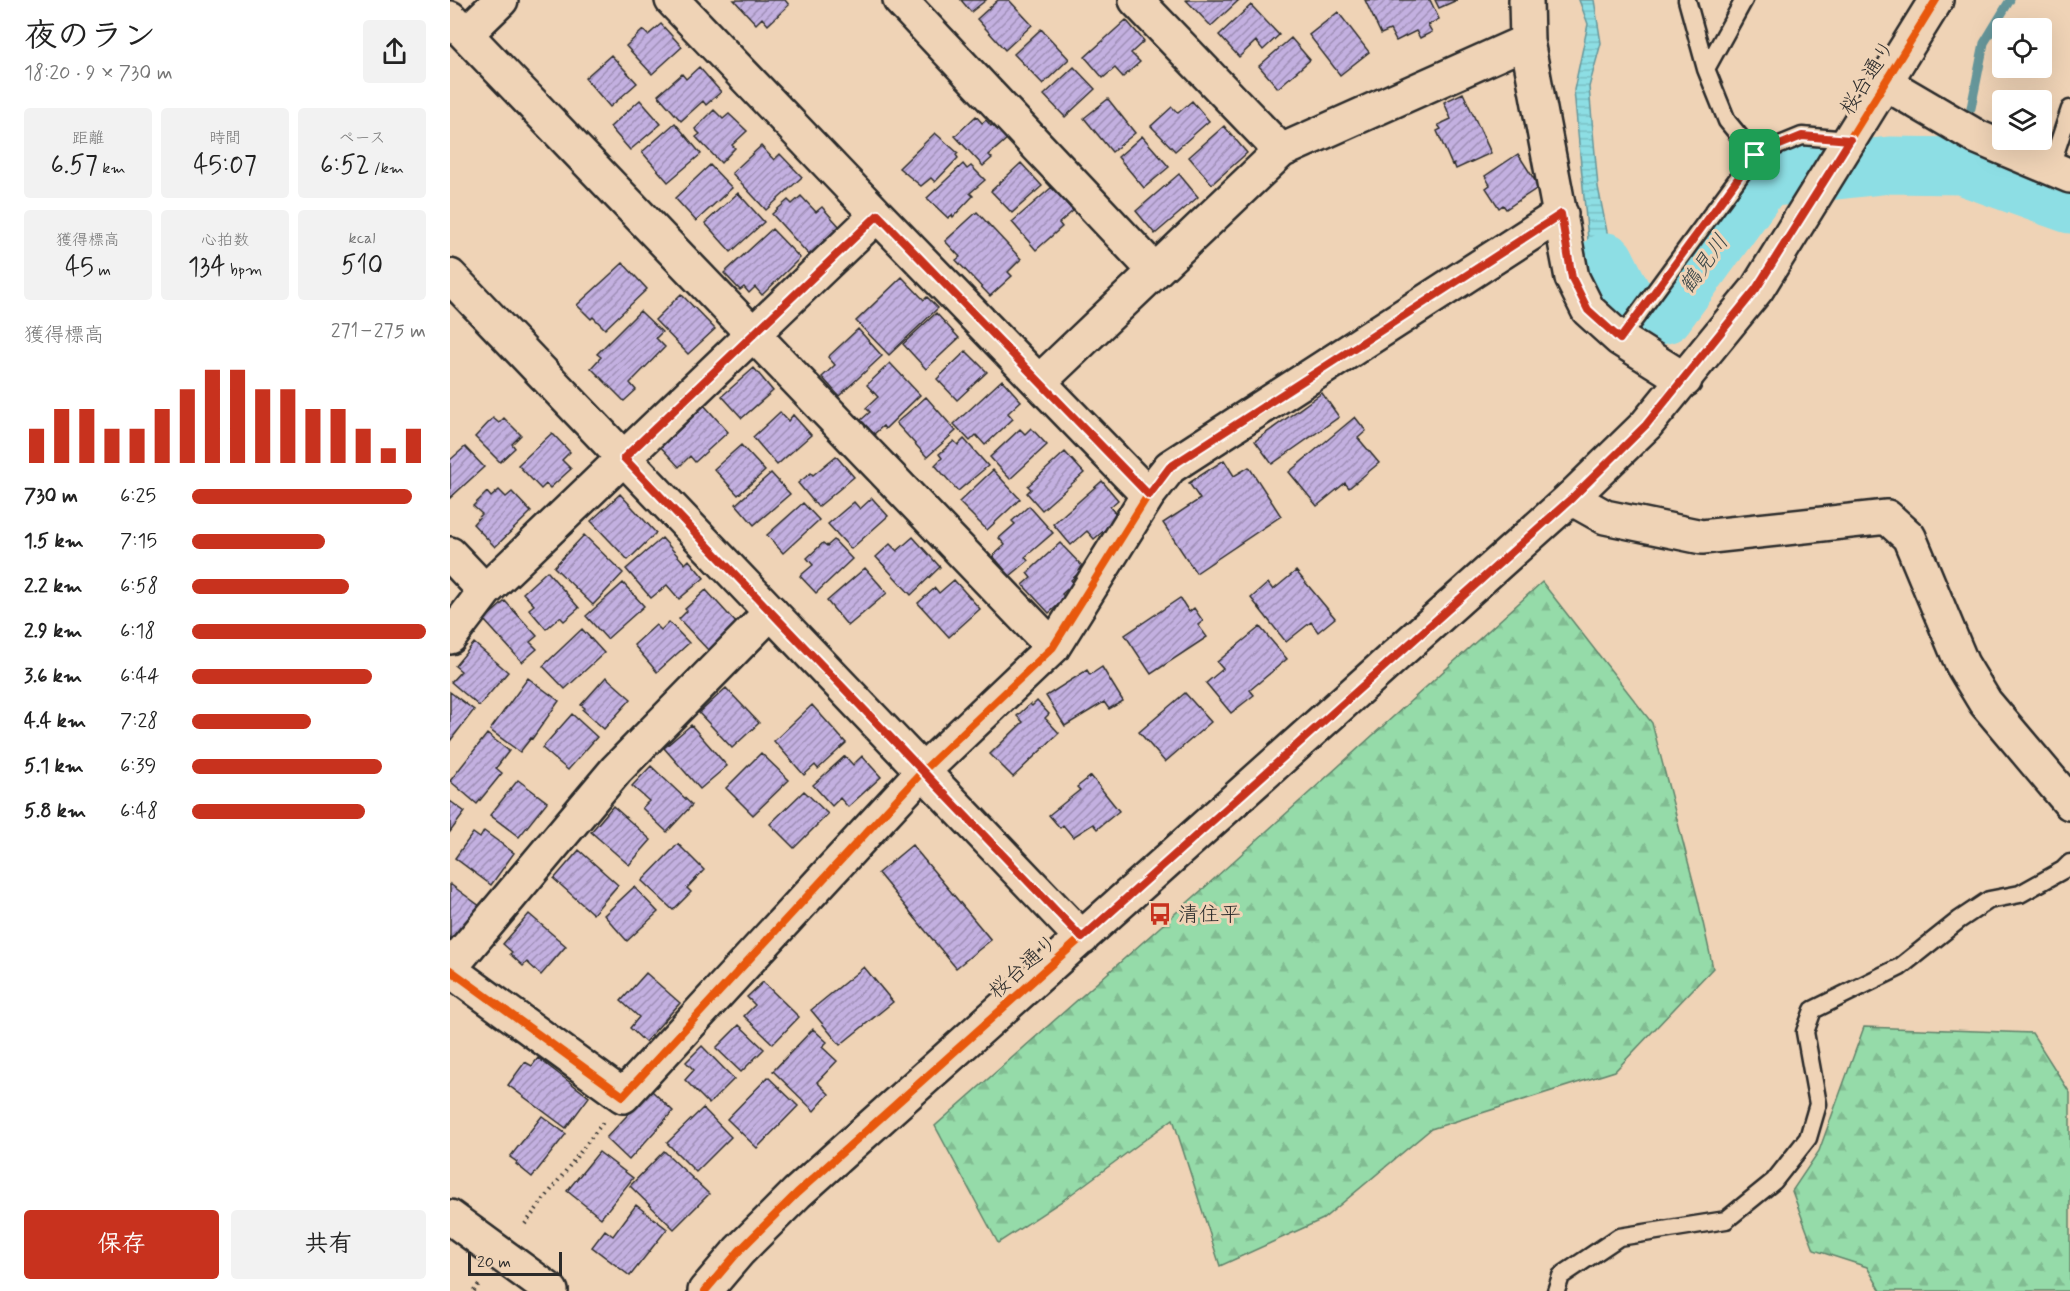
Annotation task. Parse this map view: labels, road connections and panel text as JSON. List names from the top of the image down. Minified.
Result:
{"streets":{"street":["桜台通り"]},"water":["鶴見川"],"places":{"bus stop":["清住平"]},"scale_bar":"20 m","page":{"heading":["夜のラン","18:20 · 9 × 730 m"],"stats":[["距離","6.57 km"],["時間","45:07"],["ペース","6:52 /km"],["獲得標高","45 m"],["心拍数","134 bpm"],["kcal","510"]],"chart":["獲得標高","271–275 m"],"list":[{"name":"730 m","note":"6:25"},{"name":"1.5 km","note":"7:15"},{"name":"2.2 km","note":"6:58"},{"name":"2.9 km","note":"6:18"},{"name":"3.6 km","note":"6:44"},{"name":"4.4 km","note":"7:28"},{"name":"5.1 km","note":"6:39"},{"name":"5.8 km","note":"6:48"}],"buttons":["保存","共有"],"scale":"20 m"}}
